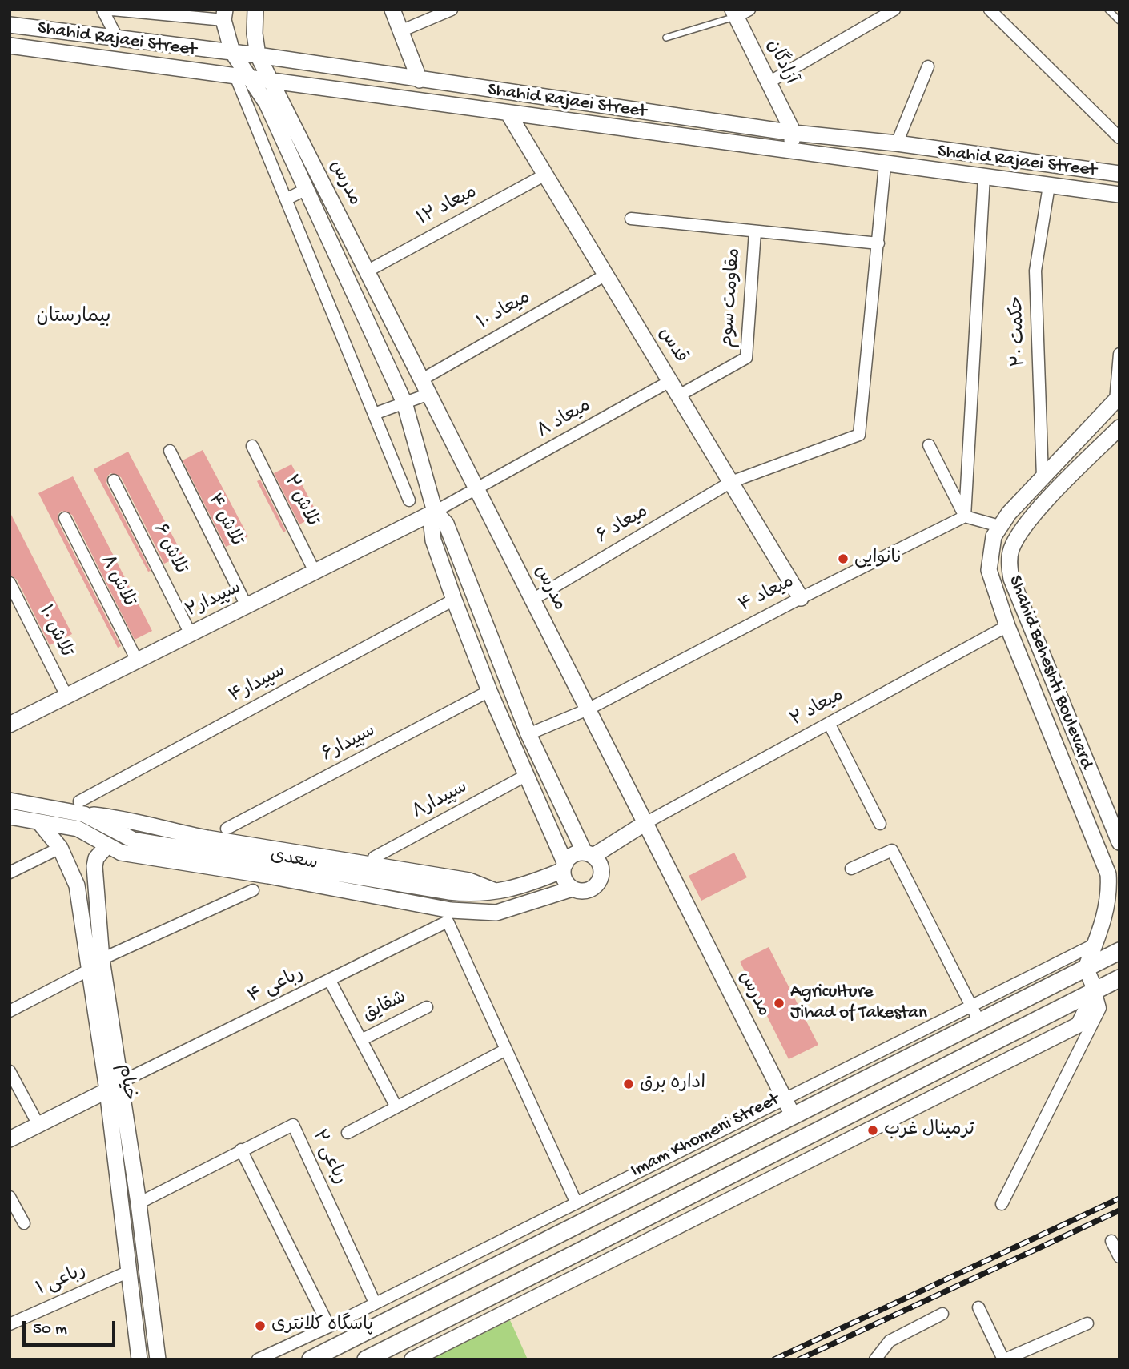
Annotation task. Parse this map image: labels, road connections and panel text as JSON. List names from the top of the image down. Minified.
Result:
{"streets":{"main road":["Imam Khomeni Street"],"street":["Shahid Rajaei Street","آزادگان","مدرس","میعاد ۱۲","مقاومت سوم","میعاد ۱۰","حکمت ۲۰","قدس","میعاد ۸","تلاش ۲","تلاش ۴","میعاد ۶","تلاش ۶","تلاش ۸","میعاد ۴","سپیدار۲","تلاش ۱۰","Shahid Beheshti Boulevard","سپیدار۴","میعاد ۲","سپیدار۶","سپیدار۸","سعدی","رباعی ۴","شقایق","خیام","رباعی ۲","رباعی ۱"]},"crossings":[["Shahid Rajaei Street","آزادگان"],["Shahid Rajaei Street","مدرس"],["Shahid Rajaei Street","حکمت ۲۰"],["Shahid Rajaei Street","قدس"],["مدرس","میعاد ۱۲"],["مدرس","میعاد ۱۰"],["مدرس","میعاد ۸"],["مدرس","میعاد ۶"],["مدرس","میعاد ۴"],["مدرس","سپیدار۲"],["مدرس","میعاد ۲"],["مدرس","Imam Khomeni Street"],["میعاد ۱۲","قدس"],["مقاومت سوم","قدس"],["میعاد ۱۰","قدس"],["حکمت ۲۰","Shahid Beheshti Boulevard"],["قدس","میعاد ۸"],["قدس","میعاد ۶"],["قدس","میعاد ۴"],["میعاد ۸","سپیدار۲"],["تلاش ۲","سپیدار۲"],["تلاش ۴","سپیدار۲"],["تلاش ۶","سپیدار۲"],["تلاش ۸","سپیدار۲"],["سپیدار۲","تلاش ۱۰"],["Shahid Beheshti Boulevard","میعاد ۲"],["Shahid Beheshti Boulevard","Imam Khomeni Street"],["سپیدار۴","سعدی"],["سعدی","خیام"],["رباعی ۴","خیام"],["خیام","رباعی ۲"],["خیام","رباعی ۱"]],"districts":["بیمارستان"],"places":["نانوایی","Agriculture Jihad of Takestan","اداره برق","ترمینال غرب","پاسگاه کلانتری"],"scale_bar":"50 m"}
